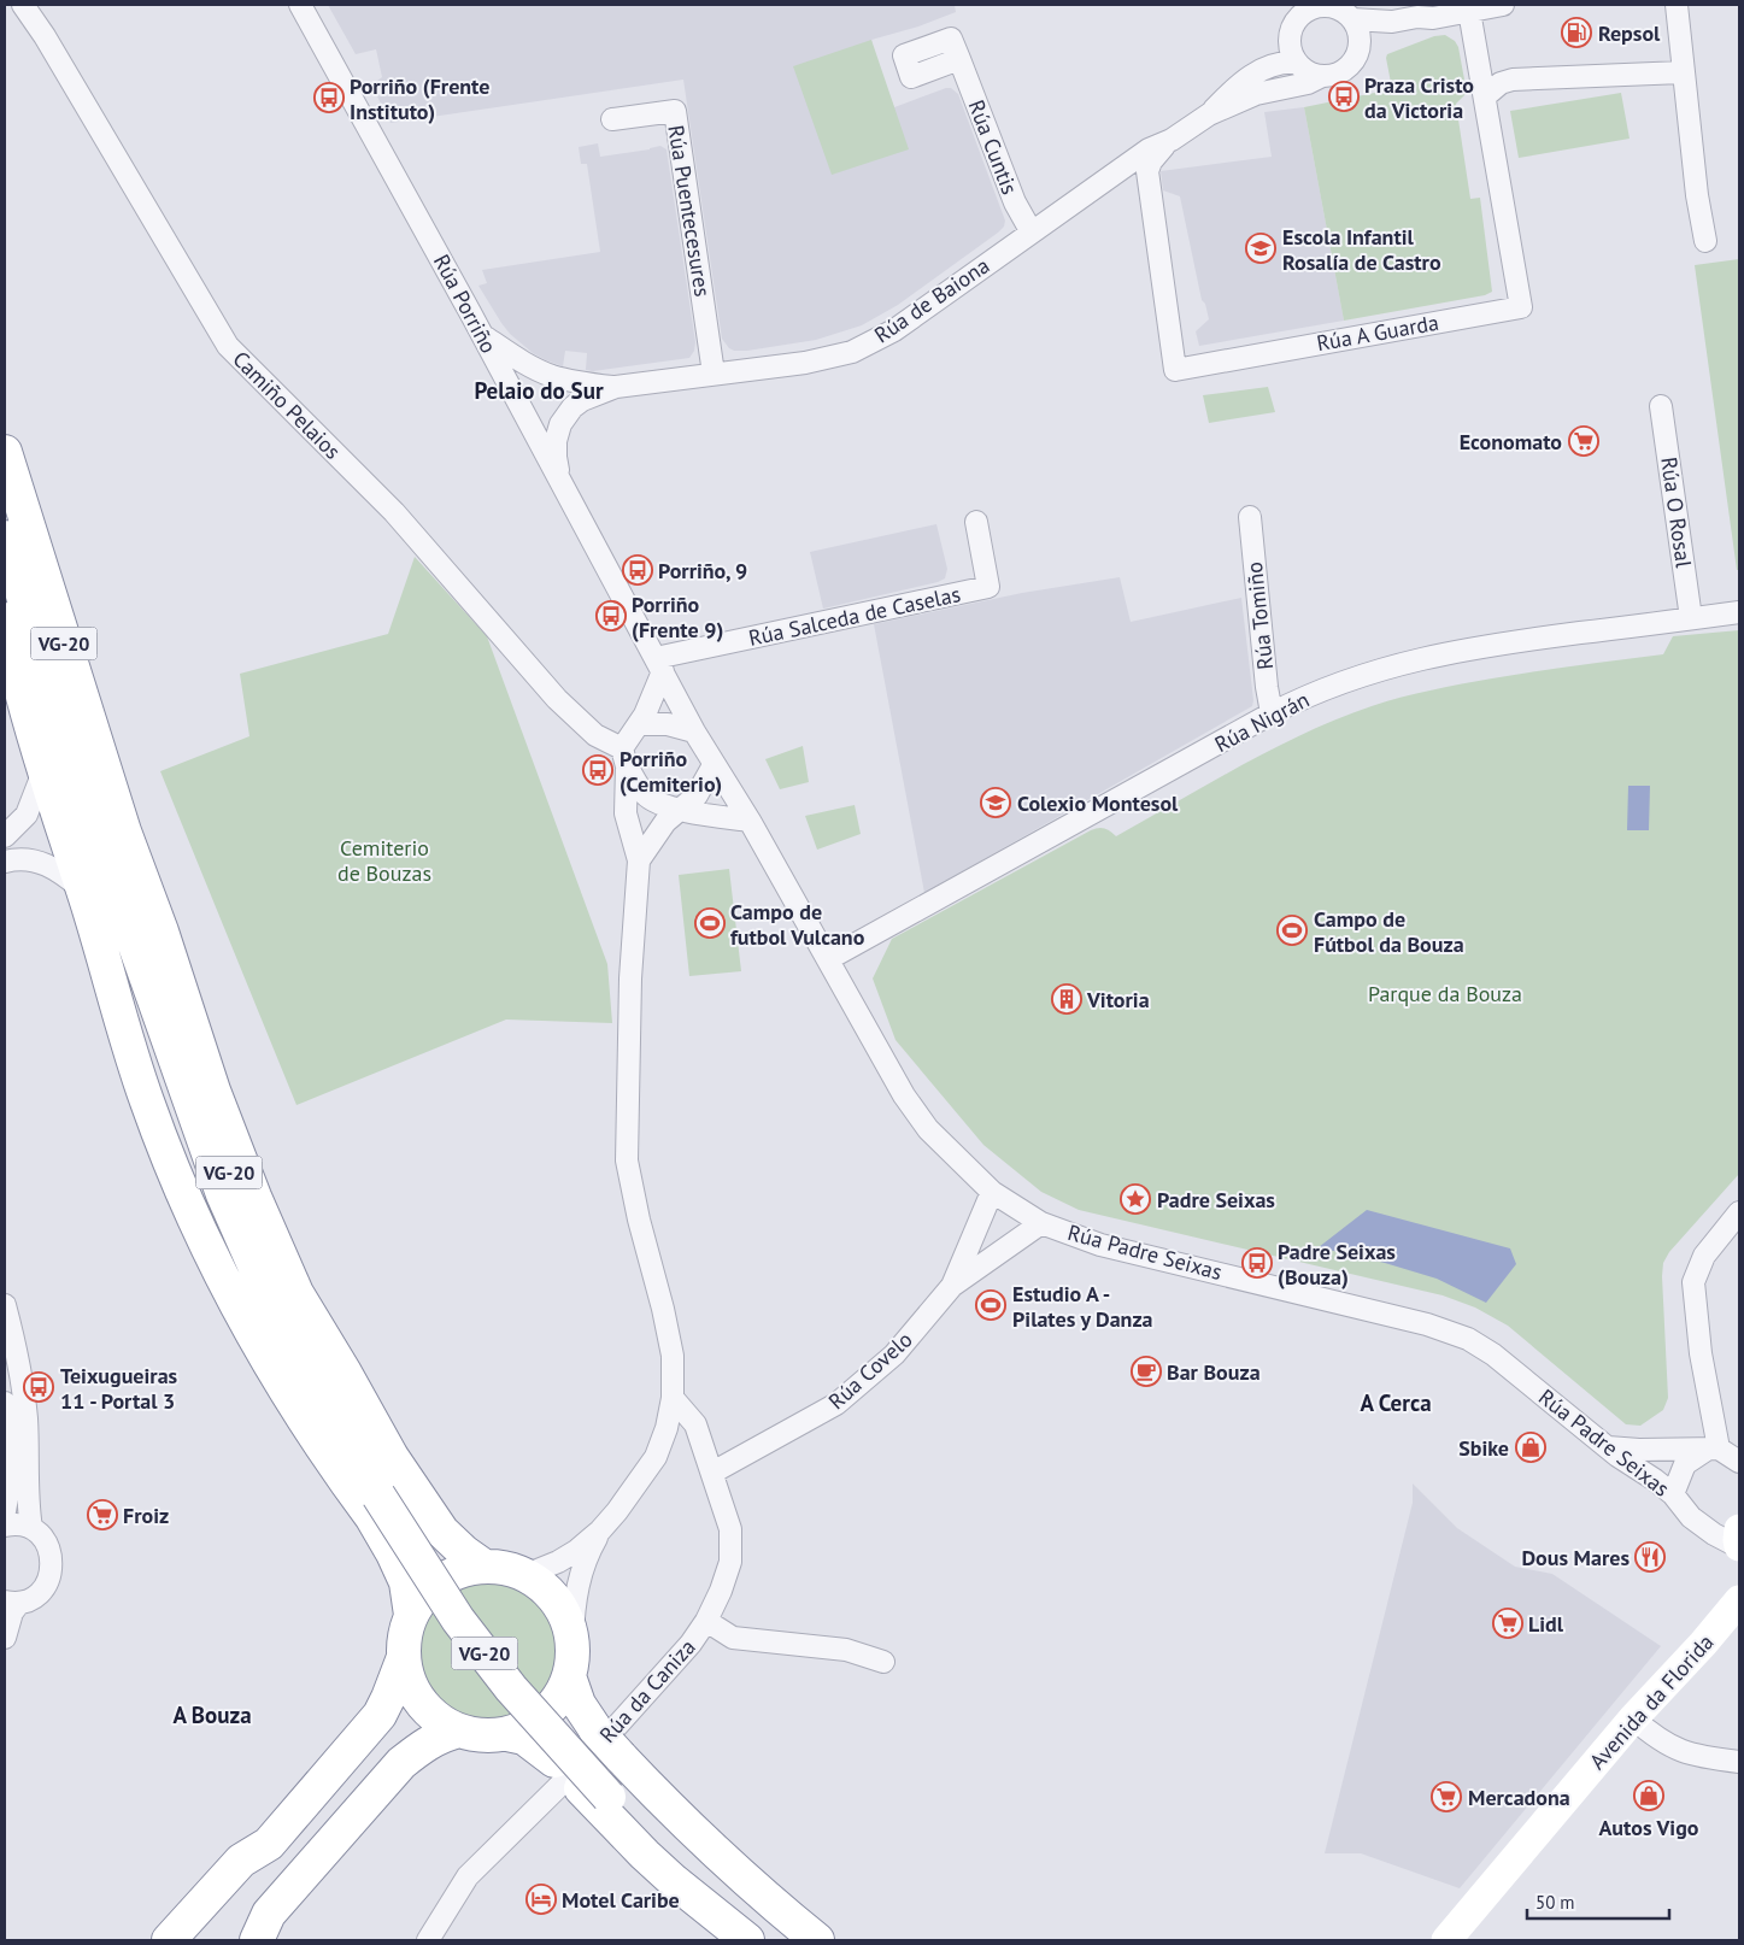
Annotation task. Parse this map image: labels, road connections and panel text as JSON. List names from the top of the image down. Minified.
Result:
{"streets":{"highway":["VG-20"],"main road":["Avenida da Florida"],"street":["Rúa Cuntis","Rúa Puentecesures","Rúa de Baiona","Rúa Porriño","Rúa A Guarda","Camiño Pelaios","Rúa O Rosal","Rúa Salceda de Caselas","Rúa Tomiño","Rúa Nigrán","Rúa Padre Seixas","Rúa Covelo","Rúa da Caniza"]},"crossings":[["Rúa Cuntis","Rúa de Baiona"],["Rúa Puentecesures","Rúa de Baiona"],["Rúa de Baiona","Rúa Porriño"],["Rúa de Baiona","Rúa A Guarda"],["Rúa Porriño","Camiño Pelaios"],["Rúa Porriño","Rúa Salceda de Caselas"],["Rúa Porriño","Rúa Padre Seixas"],["Camiño Pelaios","Rúa Padre Seixas"],["Rúa O Rosal","Rúa Nigrán"],["Rúa Tomiño","Rúa Nigrán"],["Rúa Nigrán","Rúa Padre Seixas"],["Rúa Padre Seixas","Rúa Covelo"],["Rúa Covelo","Rúa da Caniza"]],"districts":["Pelaio do Sur","A Cerca","A Bouza"],"parks":["Cemiterio de Bouzas","Parque da Bouza"],"places":{"fuel station":["Repsol"],"bus stop":["Praza Cristo da Victoria","Porriño (Frente Instituto)","Porriño, 9","Porriño (Frente 9)","Porriño (Cemiterio)","Padre Seixas (Bouza)","Teixugueiras 11 - Portal 3"],"school or university":["Escola Infantil Rosalía de Castro","Colexio Montesol"],"supermarket":["Economato","Froiz","Lidl","Mercadona"],"sports":["Campo de futbol Vulcano","Campo de Fútbol da Bouza","Estudio A - Pilates y Danza"],"building":["Vitoria"],"place":["Padre Seixas"],"cafe":["Bar Bouza"],"shop":["Sbike","Autos Vigo"],"restaurant":["Dous Mares"],"hotel":["Motel Caribe"]},"scale_bar":"50 m"}
